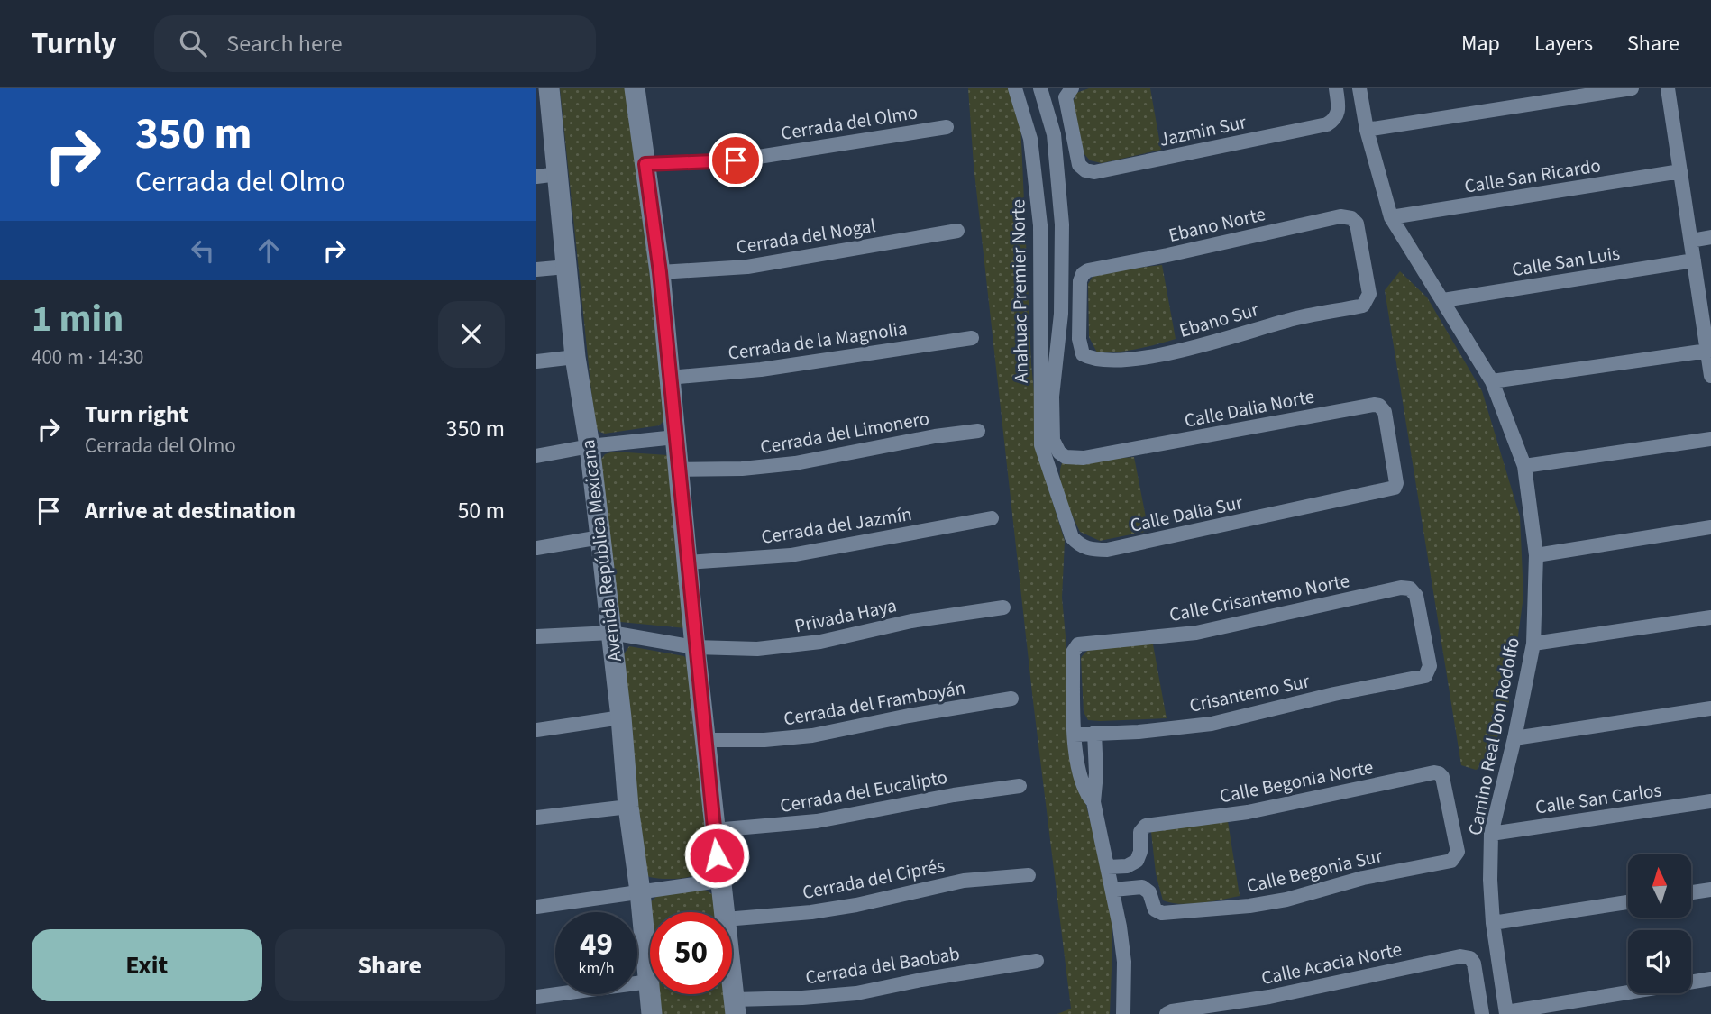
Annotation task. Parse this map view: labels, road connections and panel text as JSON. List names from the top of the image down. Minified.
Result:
{"streets":{"main road":["Avenida República Mexicana"],"street":["Cerrada del Olmo","Jazmin Sur","Calle San Ricardo","Ebano Norte","Cerrada del Nogal","Calle San Luis","Anahuac Premier Norte","Ebano Sur","Cerrada de la Magnolia","Calle Dalia Norte","Cerrada del Limonero","Calle Dalia Sur","Cerrada del Jazmín","Calle Crisantemo Norte","Privada Haya","Crisantemo Sur","Cerrada del Framboyán","Camino Real Don Rodolfo","Calle Begonia Norte","Cerrada del Eucalipto","Calle San Carlos","Calle Begonia Sur","Cerrada del Ciprés","Calle Acacia Norte","Cerrada del Baobab"]},"crossings":[["Calle San Ricardo","Camino Real Don Rodolfo"],["Ebano Norte","Ebano Sur"],["Calle San Luis","Camino Real Don Rodolfo"],["Anahuac Premier Norte","Calle Dalia Norte"],["Anahuac Premier Norte","Calle Dalia Sur"],["Calle Dalia Norte","Calle Dalia Sur"],["Avenida República Mexicana","Privada Haya"],["Calle Crisantemo Norte","Crisantemo Sur"],["Camino Real Don Rodolfo","Calle San Carlos"],["Calle Begonia Norte","Calle Begonia Sur"]],"north":"top","page":{"header":"Turnly","search":"Search here","nav":["Map","Layers","Share"],"turn":["350 m","Cerrada del Olmo"],"heading":["1 min","400 m · 14:30"],"list":[{"name":"Turn right","note":"Cerrada del Olmo","value":"350 m"},{"name":"Arrive at destination","value":"50 m"}],"speed":"49 km/h","limit":"50","buttons":["Exit","Share"]}}
